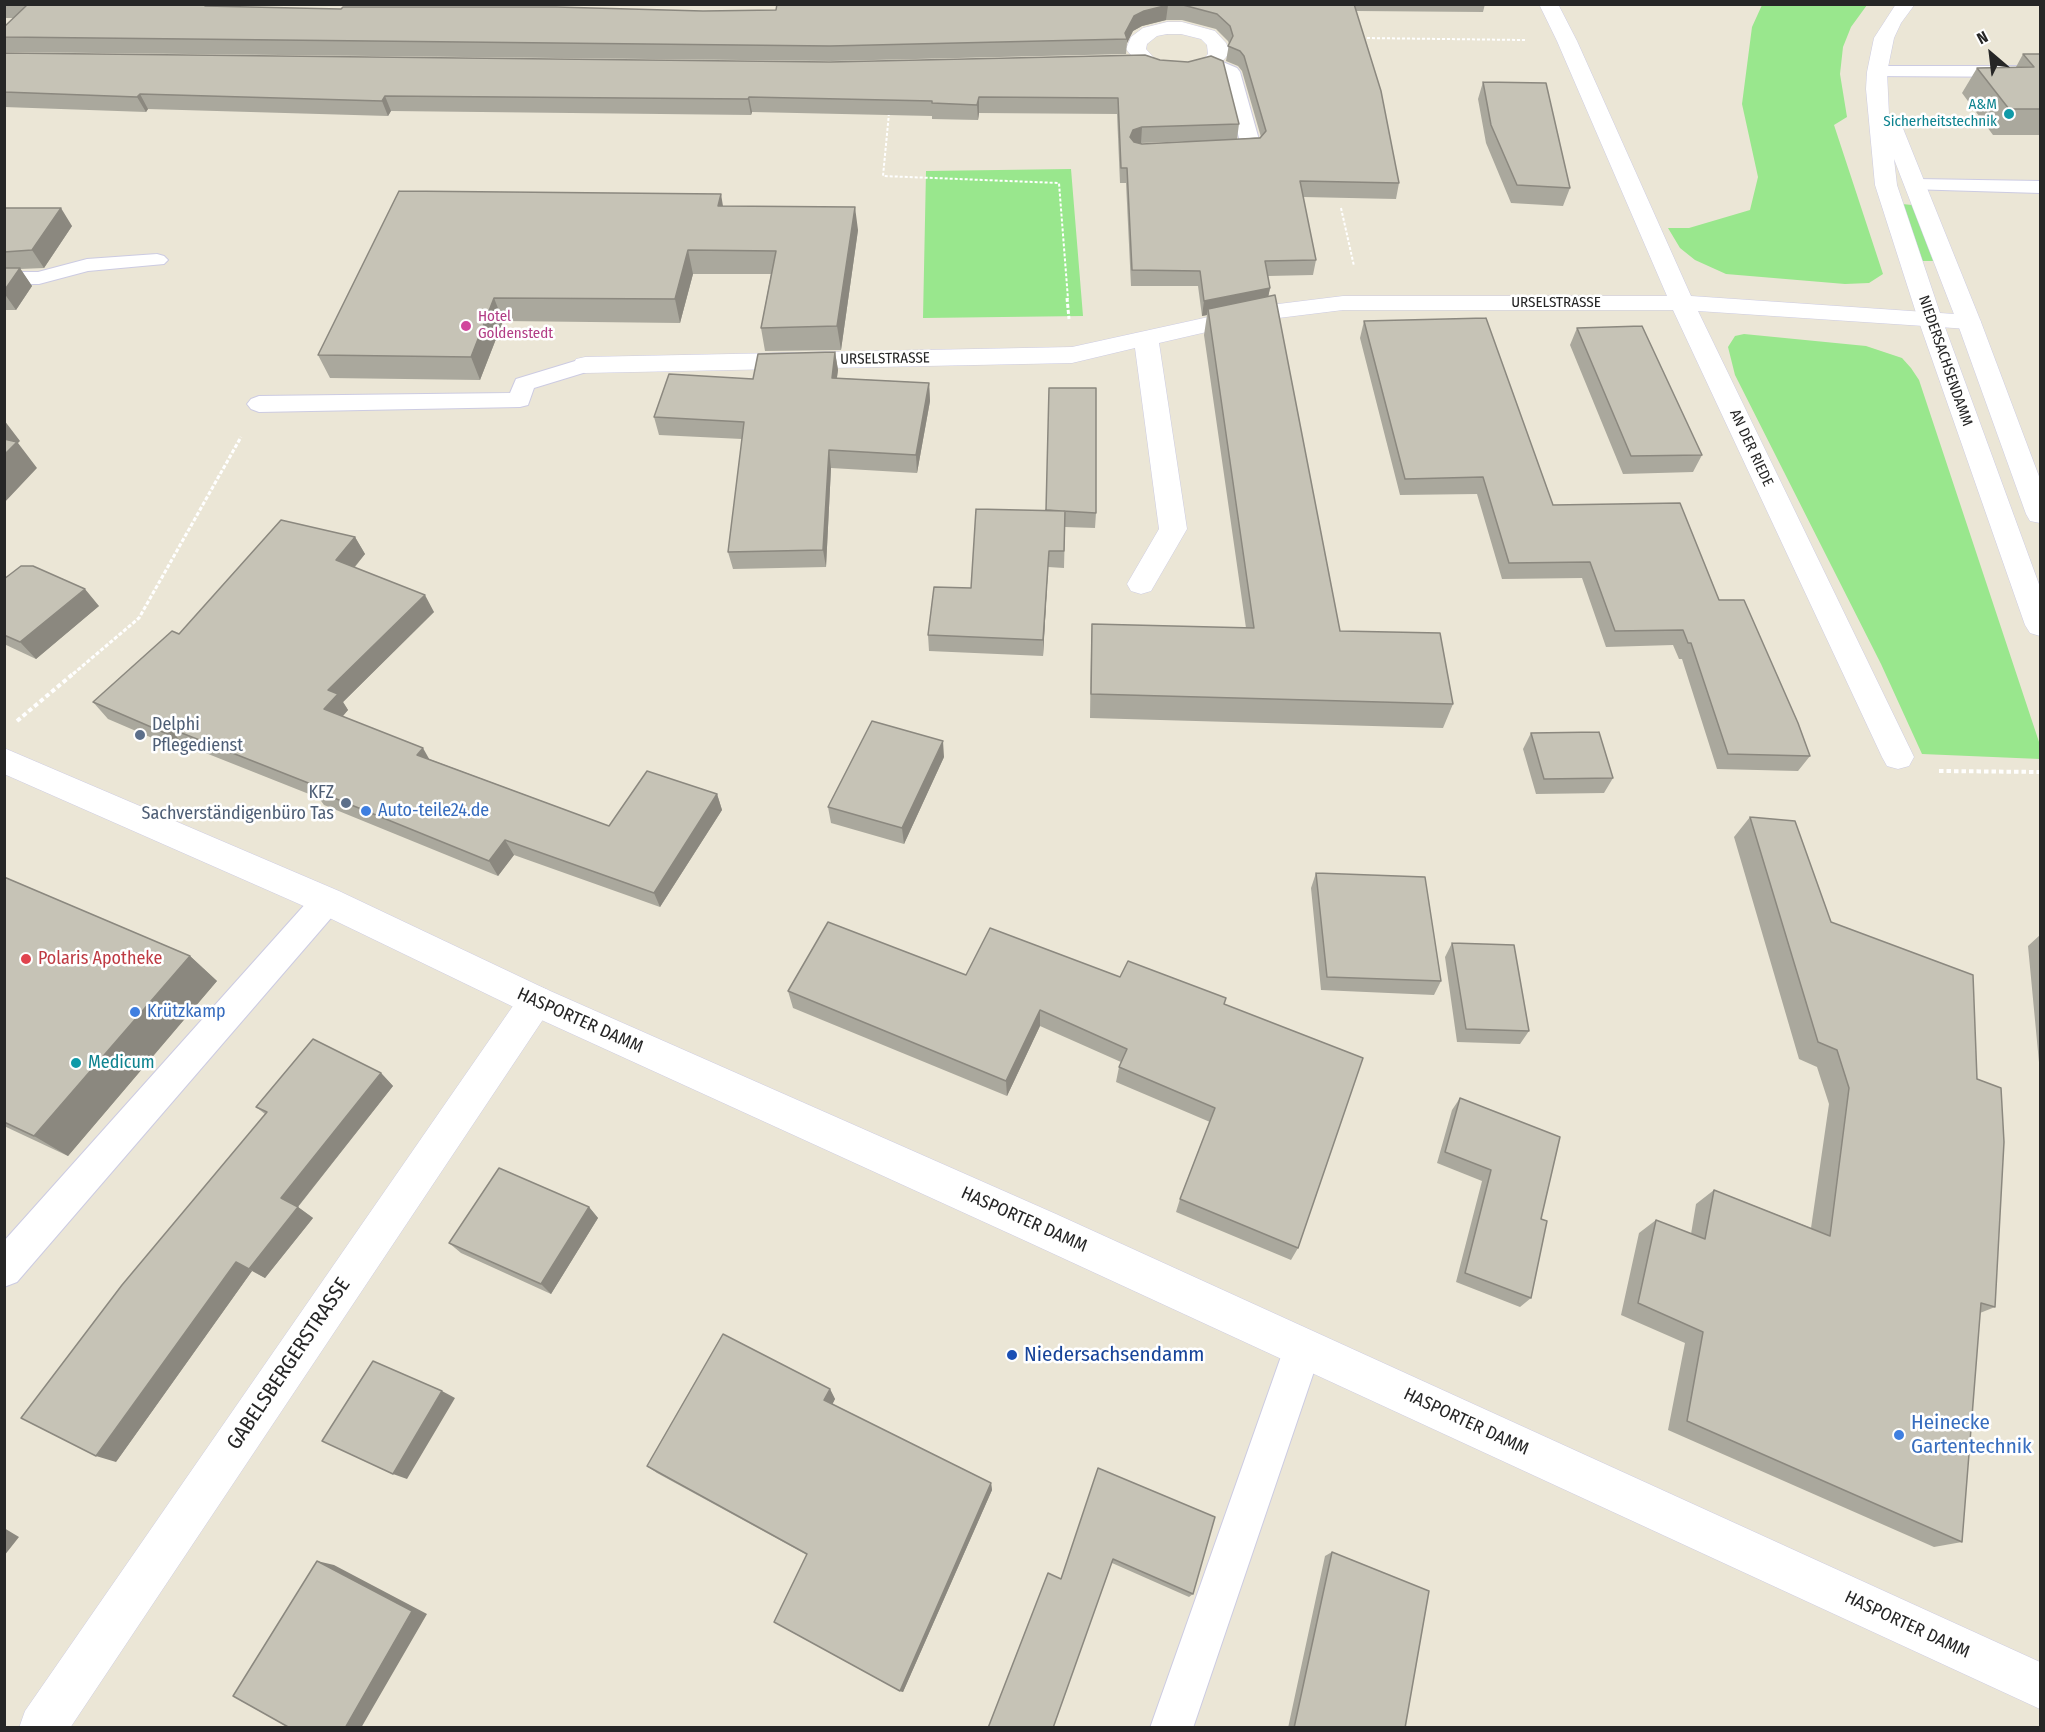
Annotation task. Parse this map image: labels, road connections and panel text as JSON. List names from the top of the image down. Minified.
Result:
{"streets":{"street":["URSELSTRASSE","NIEDERSACHSENDAMM","AN DER RIEDE","HASPORTER DAMM","GABELSBERGERSTRASSE"]},"crossings":[["URSELSTRASSE","NIEDERSACHSENDAMM"],["URSELSTRASSE","AN DER RIEDE"],["HASPORTER DAMM","GABELSBERGERSTRASSE"]],"places":["A&M Sicherheitstechnik","Hotel Goldenstedt","Delphi Pflegedienst","KFZ Sachverständigenbüro Tas","Auto-teile24.de","Polaris Apotheke","Krützkamp","Medicum","Niedersachsendamm","Heinecke Gartentechnik"],"north":"top left"}
